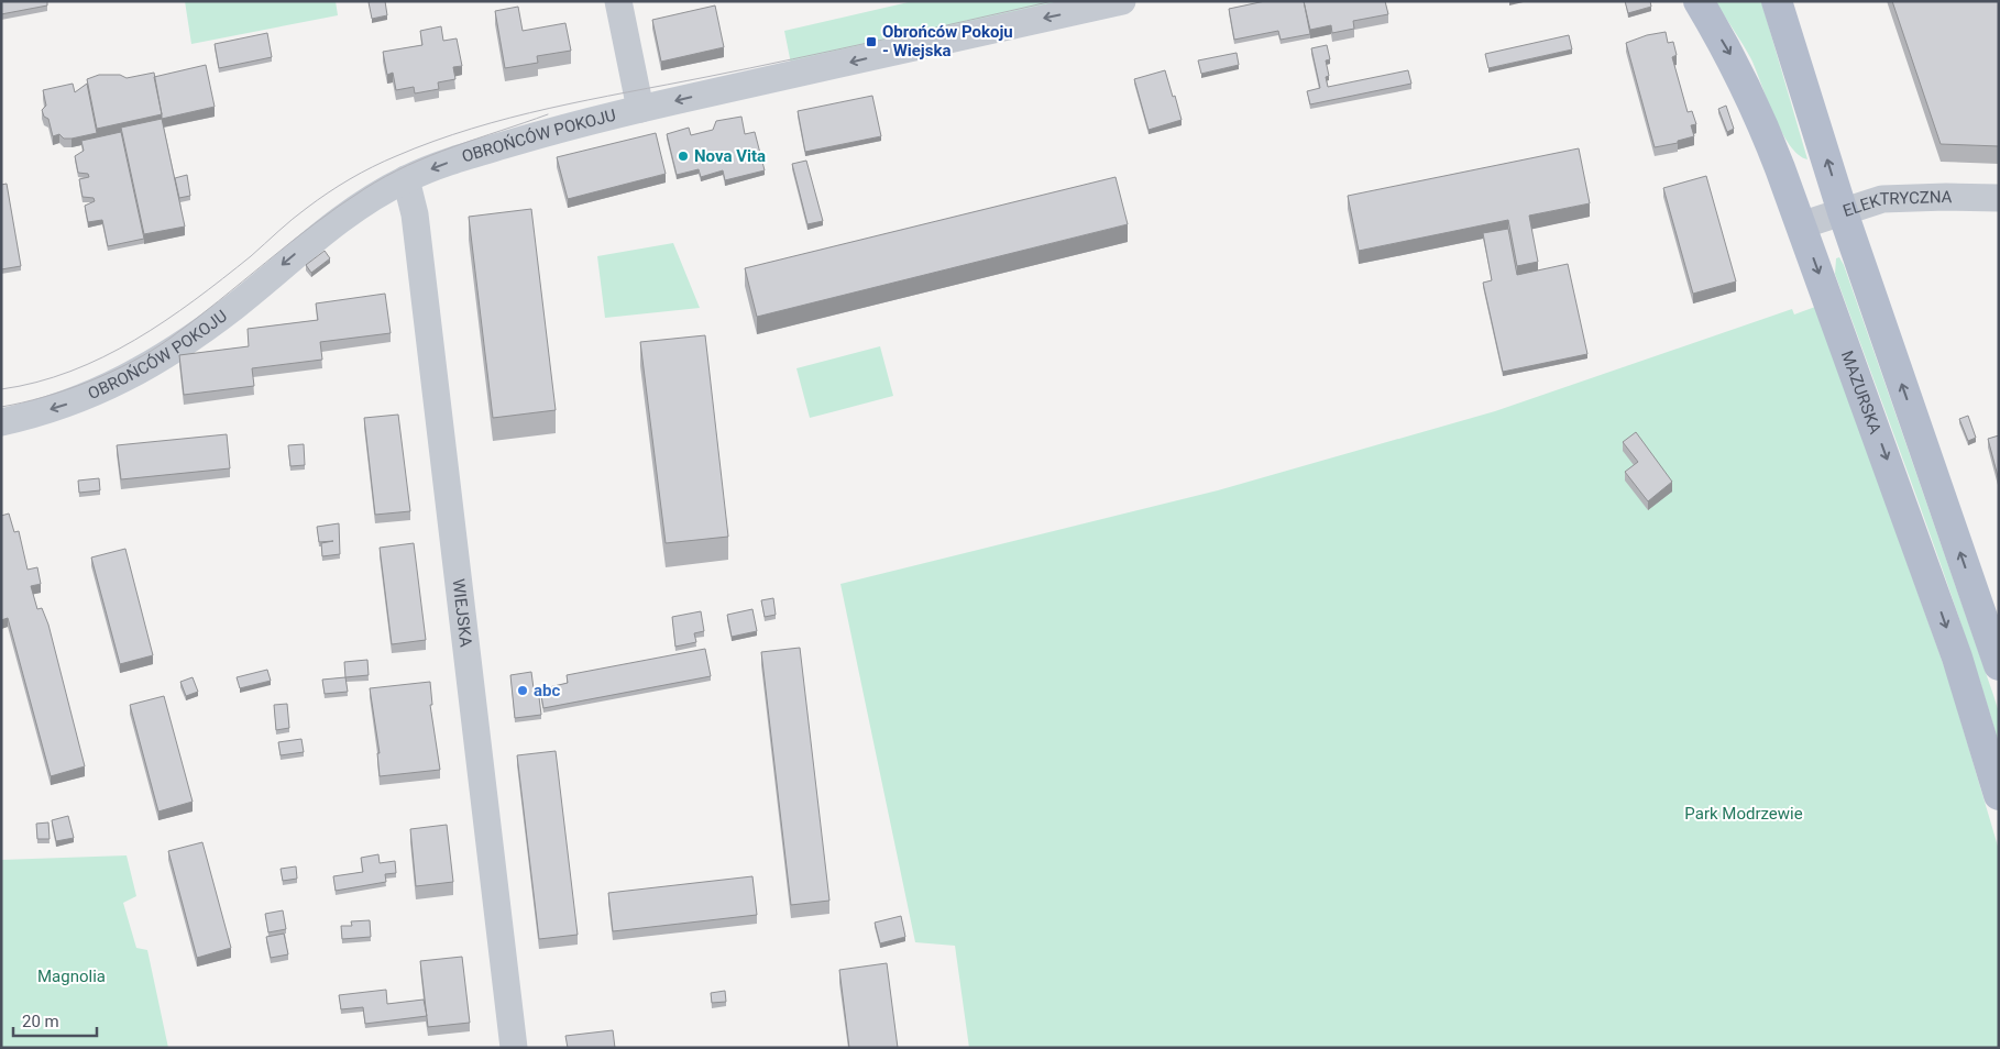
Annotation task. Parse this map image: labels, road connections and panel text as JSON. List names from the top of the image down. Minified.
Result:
{"streets":{"main road":["MAZURSKA"],"street":["OBROŃCÓW POKOJU","ELEKTRYCZNA","WIEJSKA"]},"crossings":[["OBROŃCÓW POKOJU","WIEJSKA"],["ELEKTRYCZNA","MAZURSKA"]],"one_way":["OBROŃCÓW POKOJU"],"parks":["Park Modrzewie","Magnolia"],"places":{"transit":["Obrońców Pokoju - Wiejska"],"other":["Nova Vita","abc"]},"scale_bar":"20 m"}
